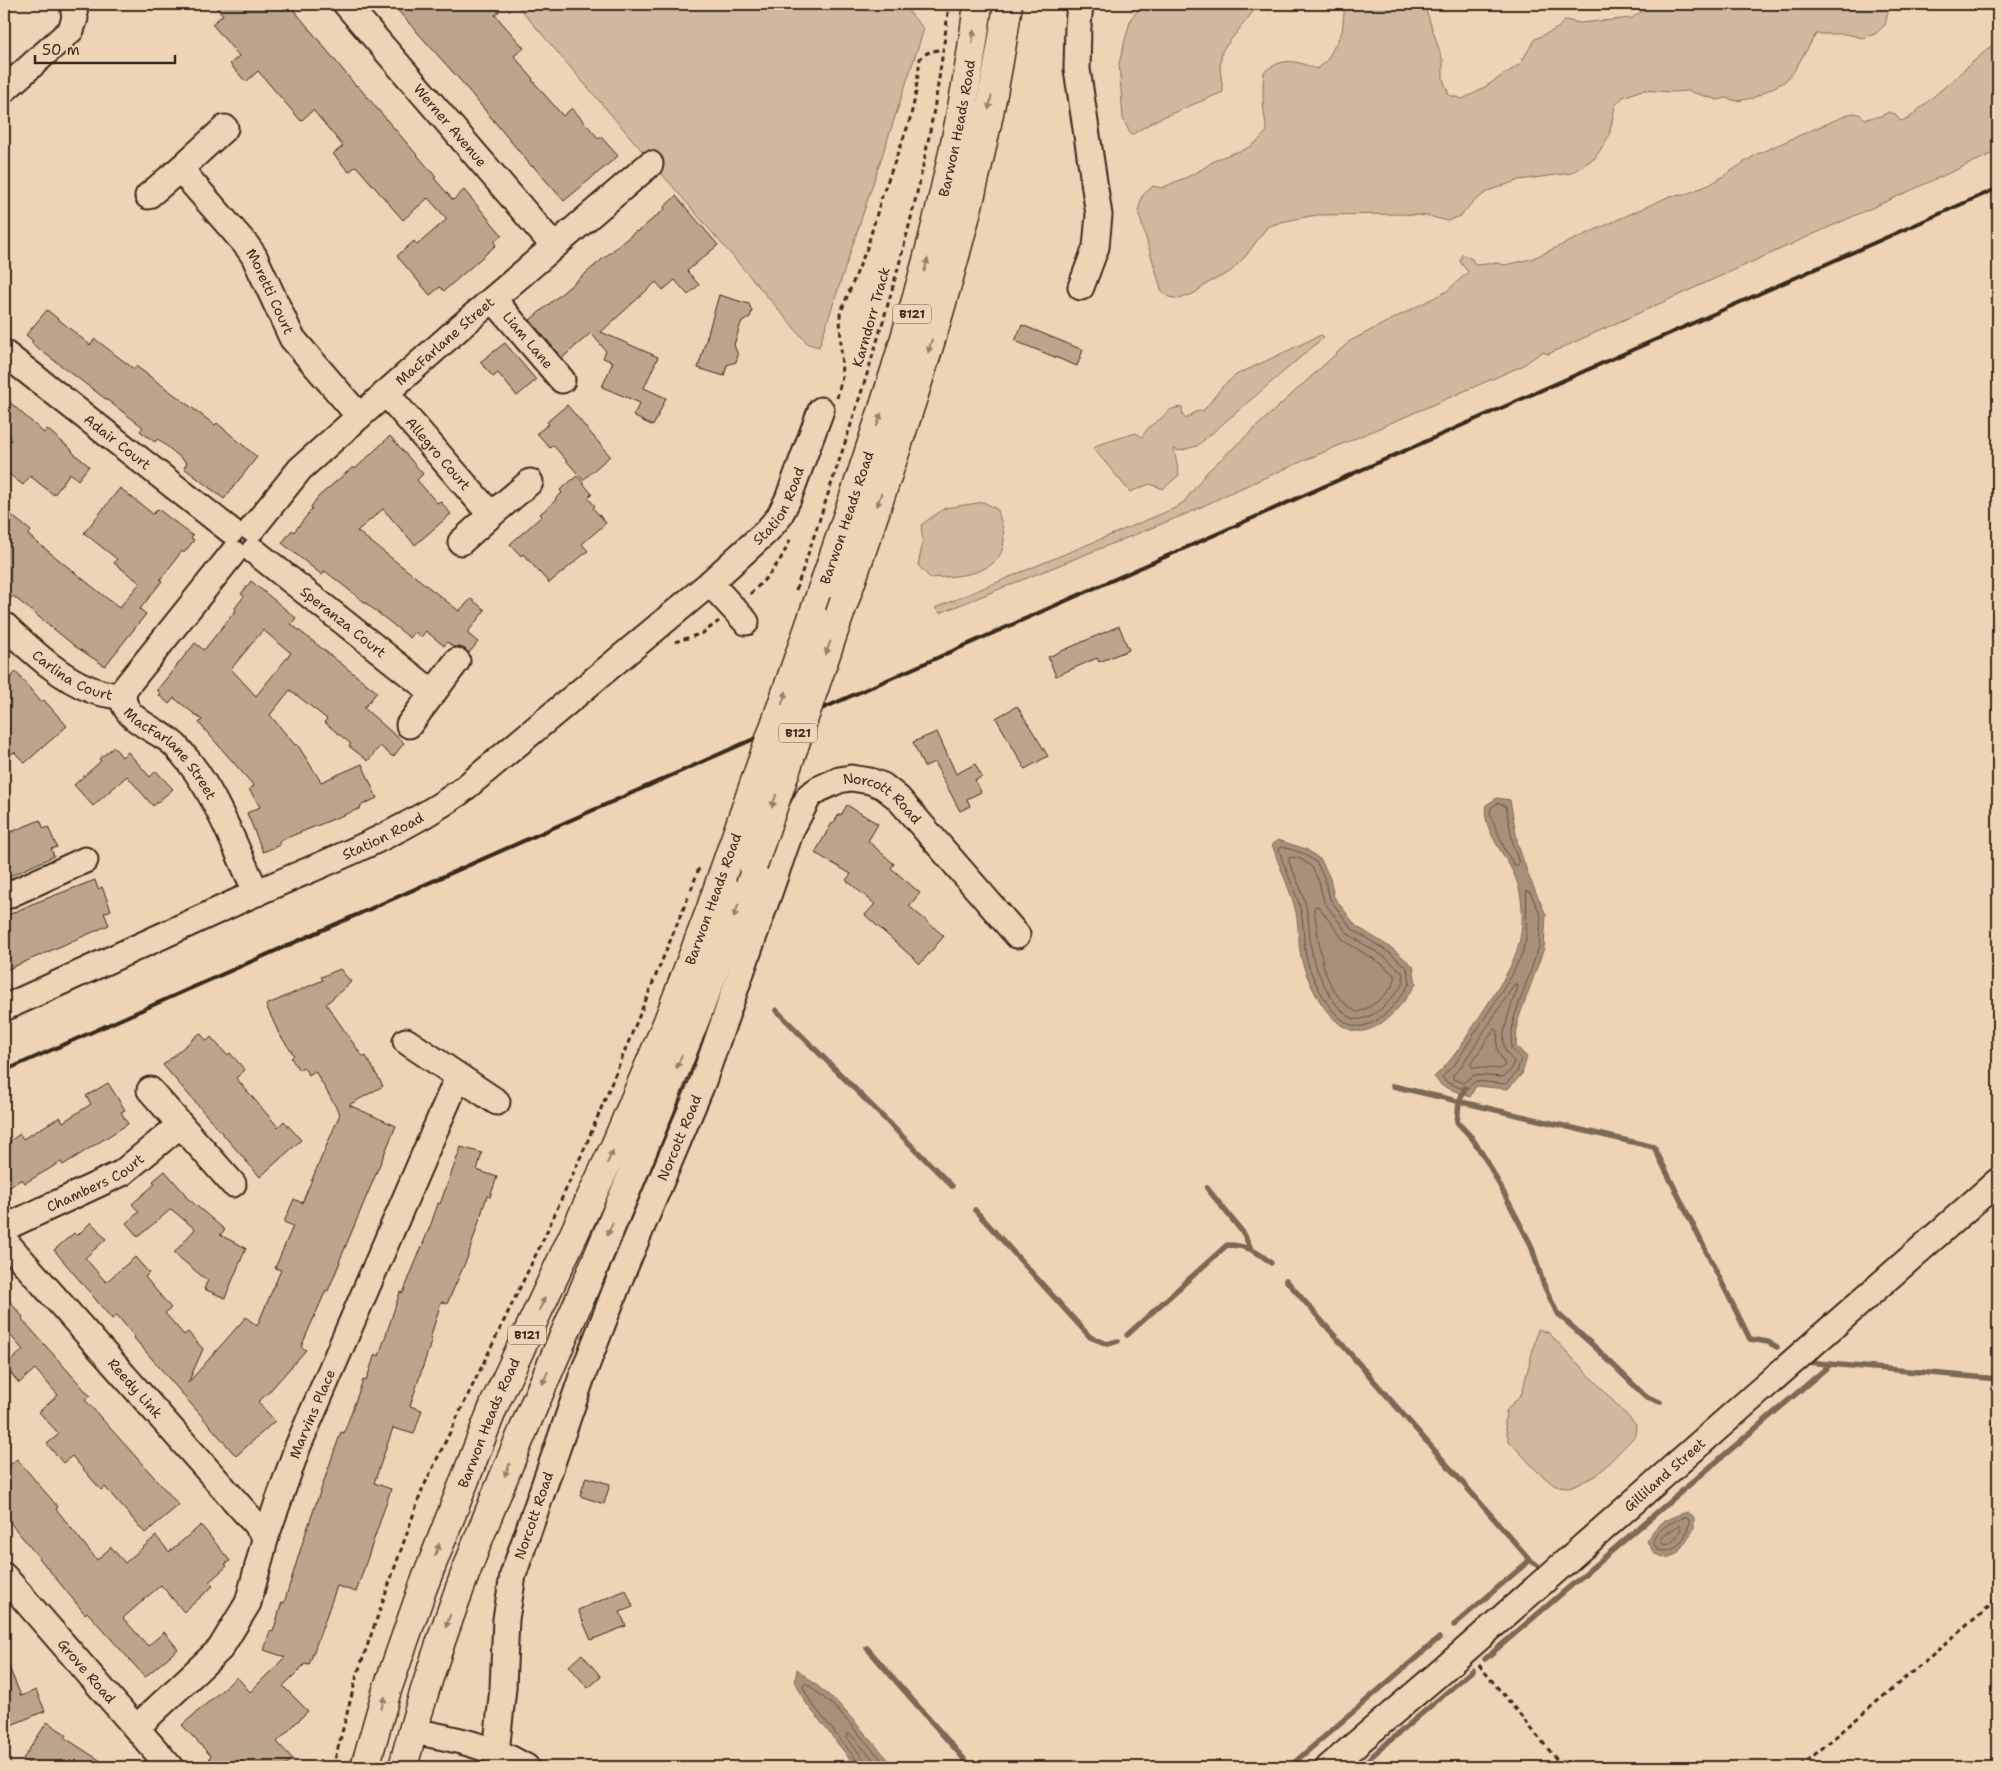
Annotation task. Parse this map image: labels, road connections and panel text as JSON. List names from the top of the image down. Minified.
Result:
{"streets":{"main road":["Barwon Heads Road","B121"],"street":["Werner Avenue","Moretti Court","Liam Lane","MacFarlane Street","Adair Court","Allegro Court","Station Road","Speranza Court","Carlina Court","Norcott Road","Chambers Court","Reedy Link","Marvins Place","Gilliland Street","Grove Road"],"path":["Karndorr Track"]},"crossings":[["Werner Avenue","MacFarlane Street"],["Moretti Court","MacFarlane Street"],["Liam Lane","MacFarlane Street"],["MacFarlane Street","Adair Court"],["MacFarlane Street","Allegro Court"],["MacFarlane Street","Station Road"],["MacFarlane Street","Speranza Court"],["MacFarlane Street","Carlina Court"],["Adair Court","Speranza Court"],["Reedy Link","Marvins Place"],["Marvins Place","Grove Road"]],"scale_bar":"50 m"}
